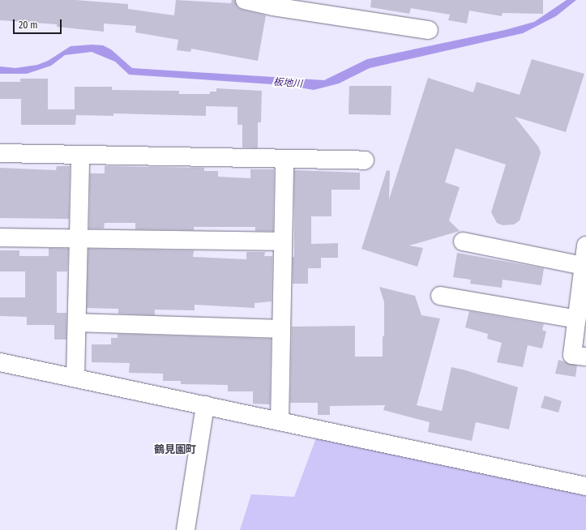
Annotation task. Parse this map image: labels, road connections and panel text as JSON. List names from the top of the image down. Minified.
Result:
{"districts":["鶴見園町"],"water":["板地川"],"scale_bar":"20 m"}
